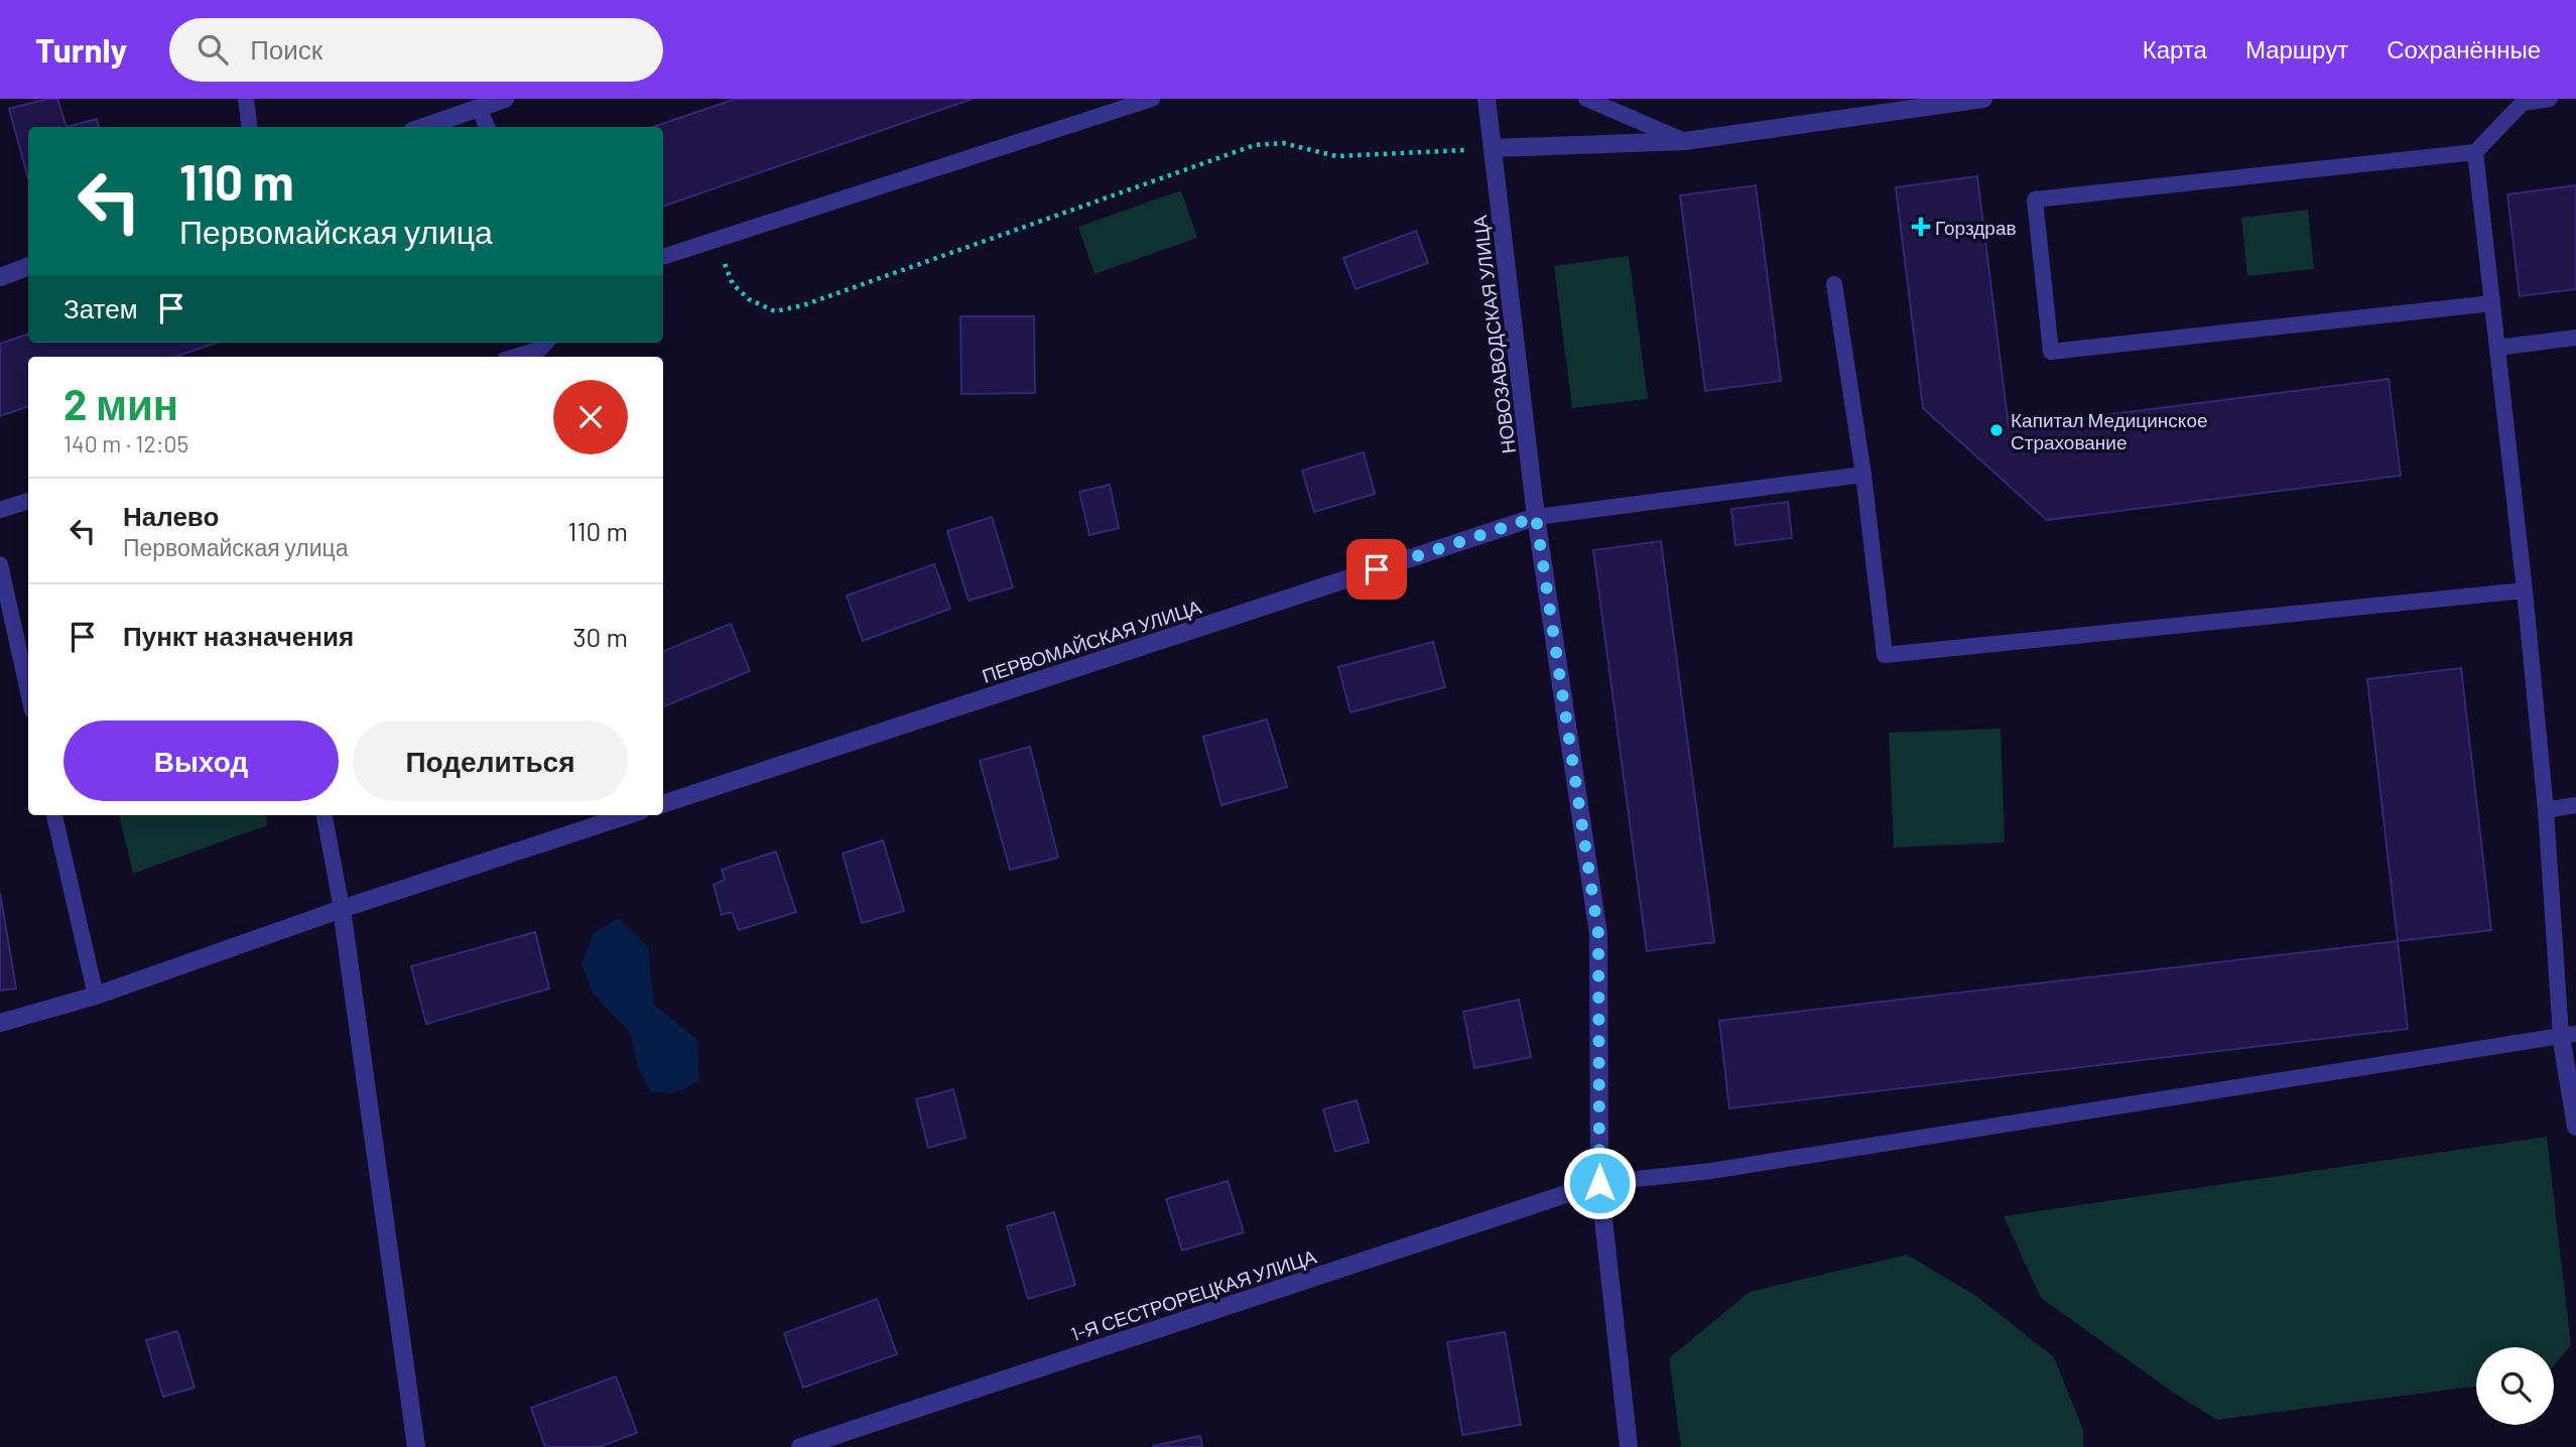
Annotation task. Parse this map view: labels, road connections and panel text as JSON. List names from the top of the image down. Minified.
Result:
{"streets":{"street":["НОВОЗАВОДСКАЯ УЛИЦА","ПЕРВОМАЙСКАЯ УЛИЦА","1-Я СЕСТРОРЕЦКАЯ УЛИЦА"]},"crossings":[["НОВОЗАВОДСКАЯ УЛИЦА","ПЕРВОМАЙСКАЯ УЛИЦА"],["НОВОЗАВОДСКАЯ УЛИЦА","1-Я СЕСТРОРЕЦКАЯ УЛИЦА"]],"places":{"health":["Горздрав"],"other":["Капитал Медицинское Страхование"]},"page":{"header":"Turnly","search":"Поиск","nav":["Карта","Маршрут","Сохранённые"],"turn":["110 m","Первомайская улица"],"then":"Затем","heading":["2 мин","140 m · 12:05"],"list":[{"name":"Налево","note":"Первомайская улица","value":"110 m"},{"name":"Пункт назначения","value":"30 m"}],"buttons":["Выход","Поделиться"]}}
